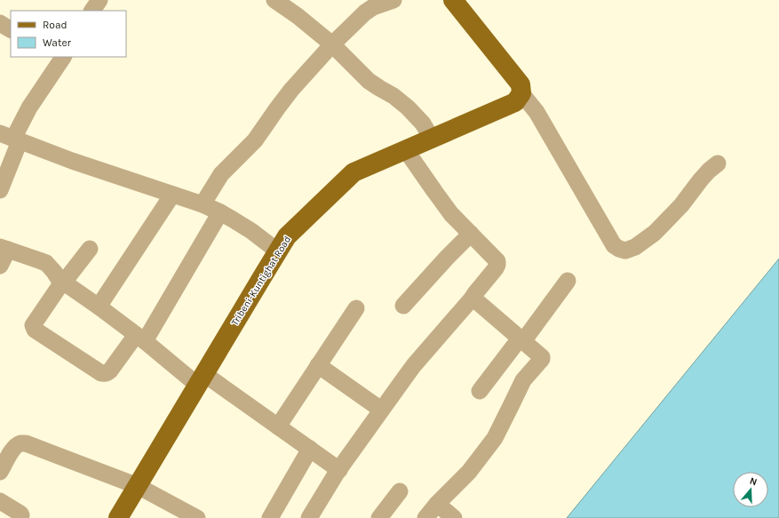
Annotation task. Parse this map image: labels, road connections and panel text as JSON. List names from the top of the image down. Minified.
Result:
{"streets":{"main road":["Tribeni-Kuntighat Road"]},"legend":["Road","Water"],"north":"top"}
